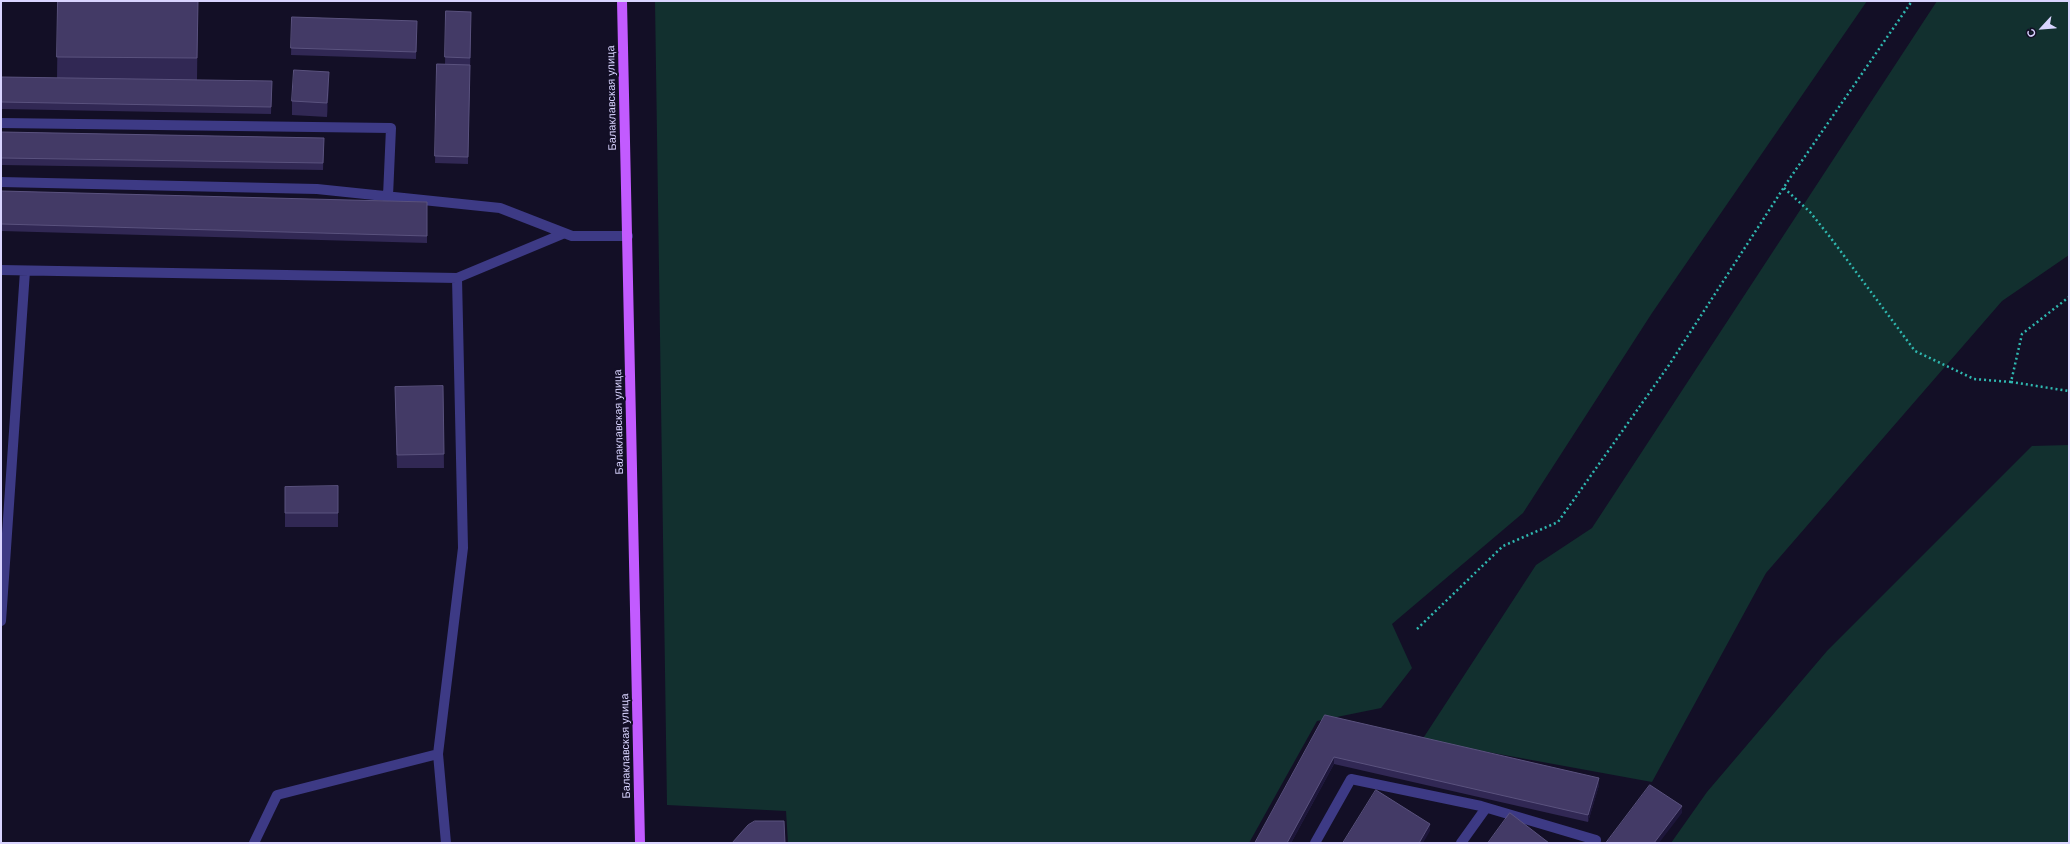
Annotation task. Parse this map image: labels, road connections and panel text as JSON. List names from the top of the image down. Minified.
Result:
{"streets":{"main road":["Балаклавская улица"]},"north":"bottom left"}
